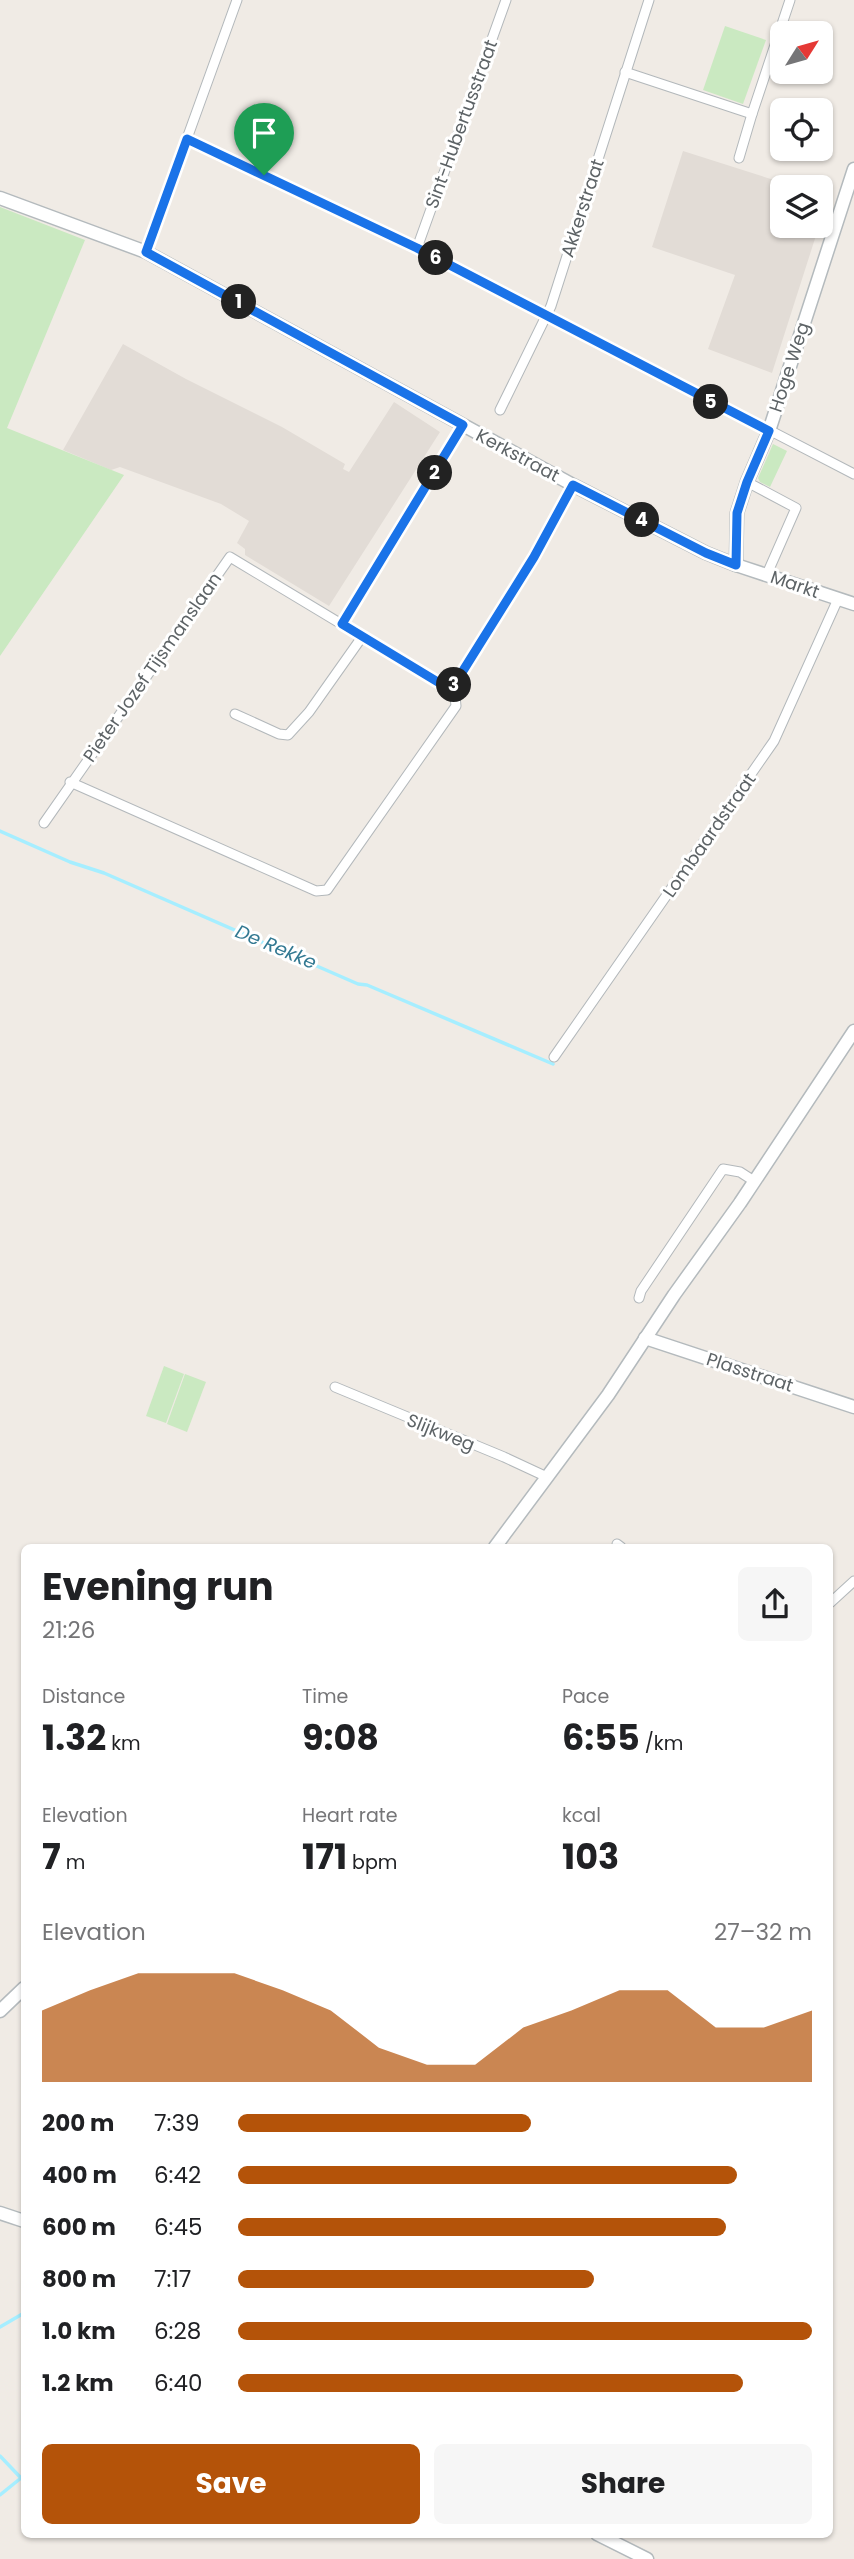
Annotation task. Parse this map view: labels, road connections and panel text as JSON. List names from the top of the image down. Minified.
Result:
{"streets":{"main road":["Hoge Weg","Kerkstraat","Markt","Plasstraat"],"street":["Sint-Hubertusstraat","Akkerstraat","Pieter Jozef Tijsmanslaan","Lombaardstraat","Slijkweg"]},"crossings":[["Hoge Weg","Kerkstraat"],["Hoge Weg","Markt"],["Kerkstraat","Markt"],["Markt","Lombaardstraat"]],"water":["De Rekke"],"north":"top right","page":{"pins":["6","1","5","2","4","3"],"heading":["Evening run","21:26"],"stats":[["Distance","1.32 km"],["Time","9:08"],["Pace","6:55 /km"],["Elevation","7 m"],["Heart rate","171 bpm"],["kcal","103"]],"chart":["Elevation","27–32 m"],"list":[{"name":"200 m","note":"7:39"},{"name":"400 m","note":"6:42"},{"name":"600 m","note":"6:45"},{"name":"800 m","note":"7:17"},{"name":"1.0 km","note":"6:28"},{"name":"1.2 km","note":"6:40"}],"buttons":["Save","Share"]}}
